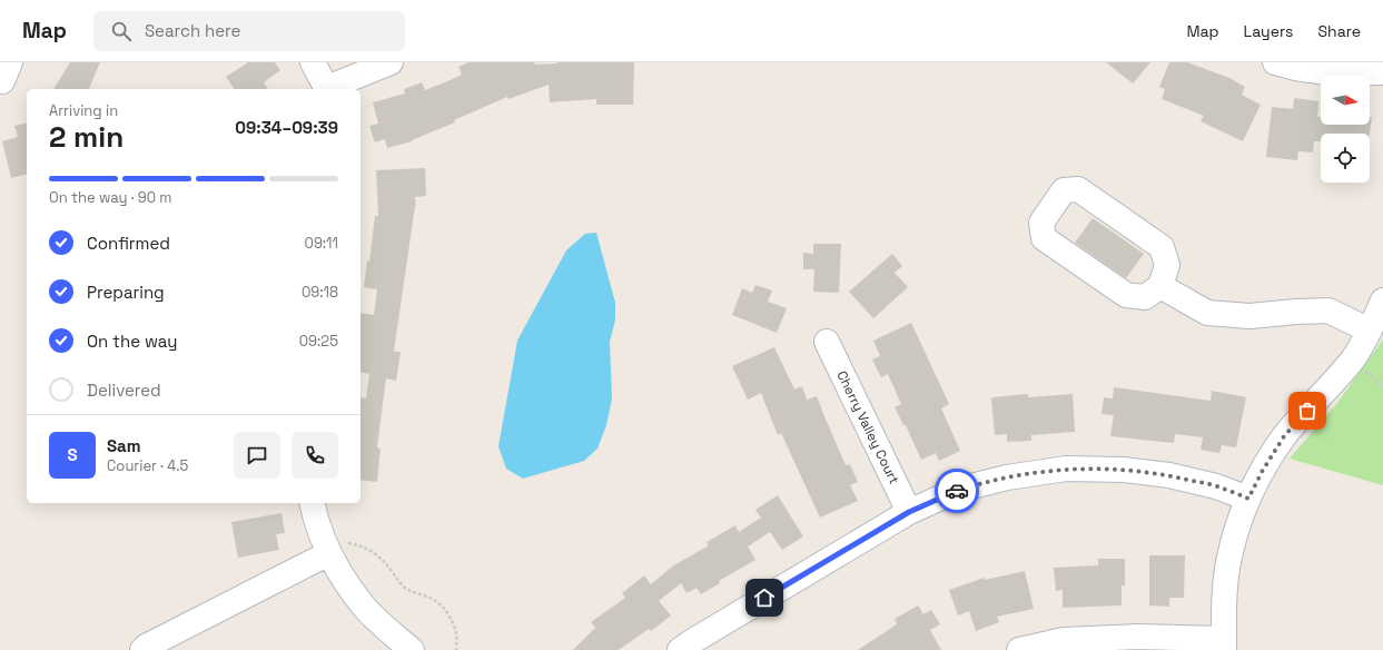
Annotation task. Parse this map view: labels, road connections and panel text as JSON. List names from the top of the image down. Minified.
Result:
{"streets":{"street":["Cherry Valley Court"]},"north":"right","page":{"header":"Map","search":"Search here","nav":["Map","Layers","Share"],"heading":["2 min","Arriving in","09:34–09:39"],"panel":["Sam","Courier · 4.5"],"bar":"On the way · 90 m","list":[["Confirmed","09:11"],["Preparing","09:18"],["On the way","09:25"],"Delivered"],"round":"S"}}
